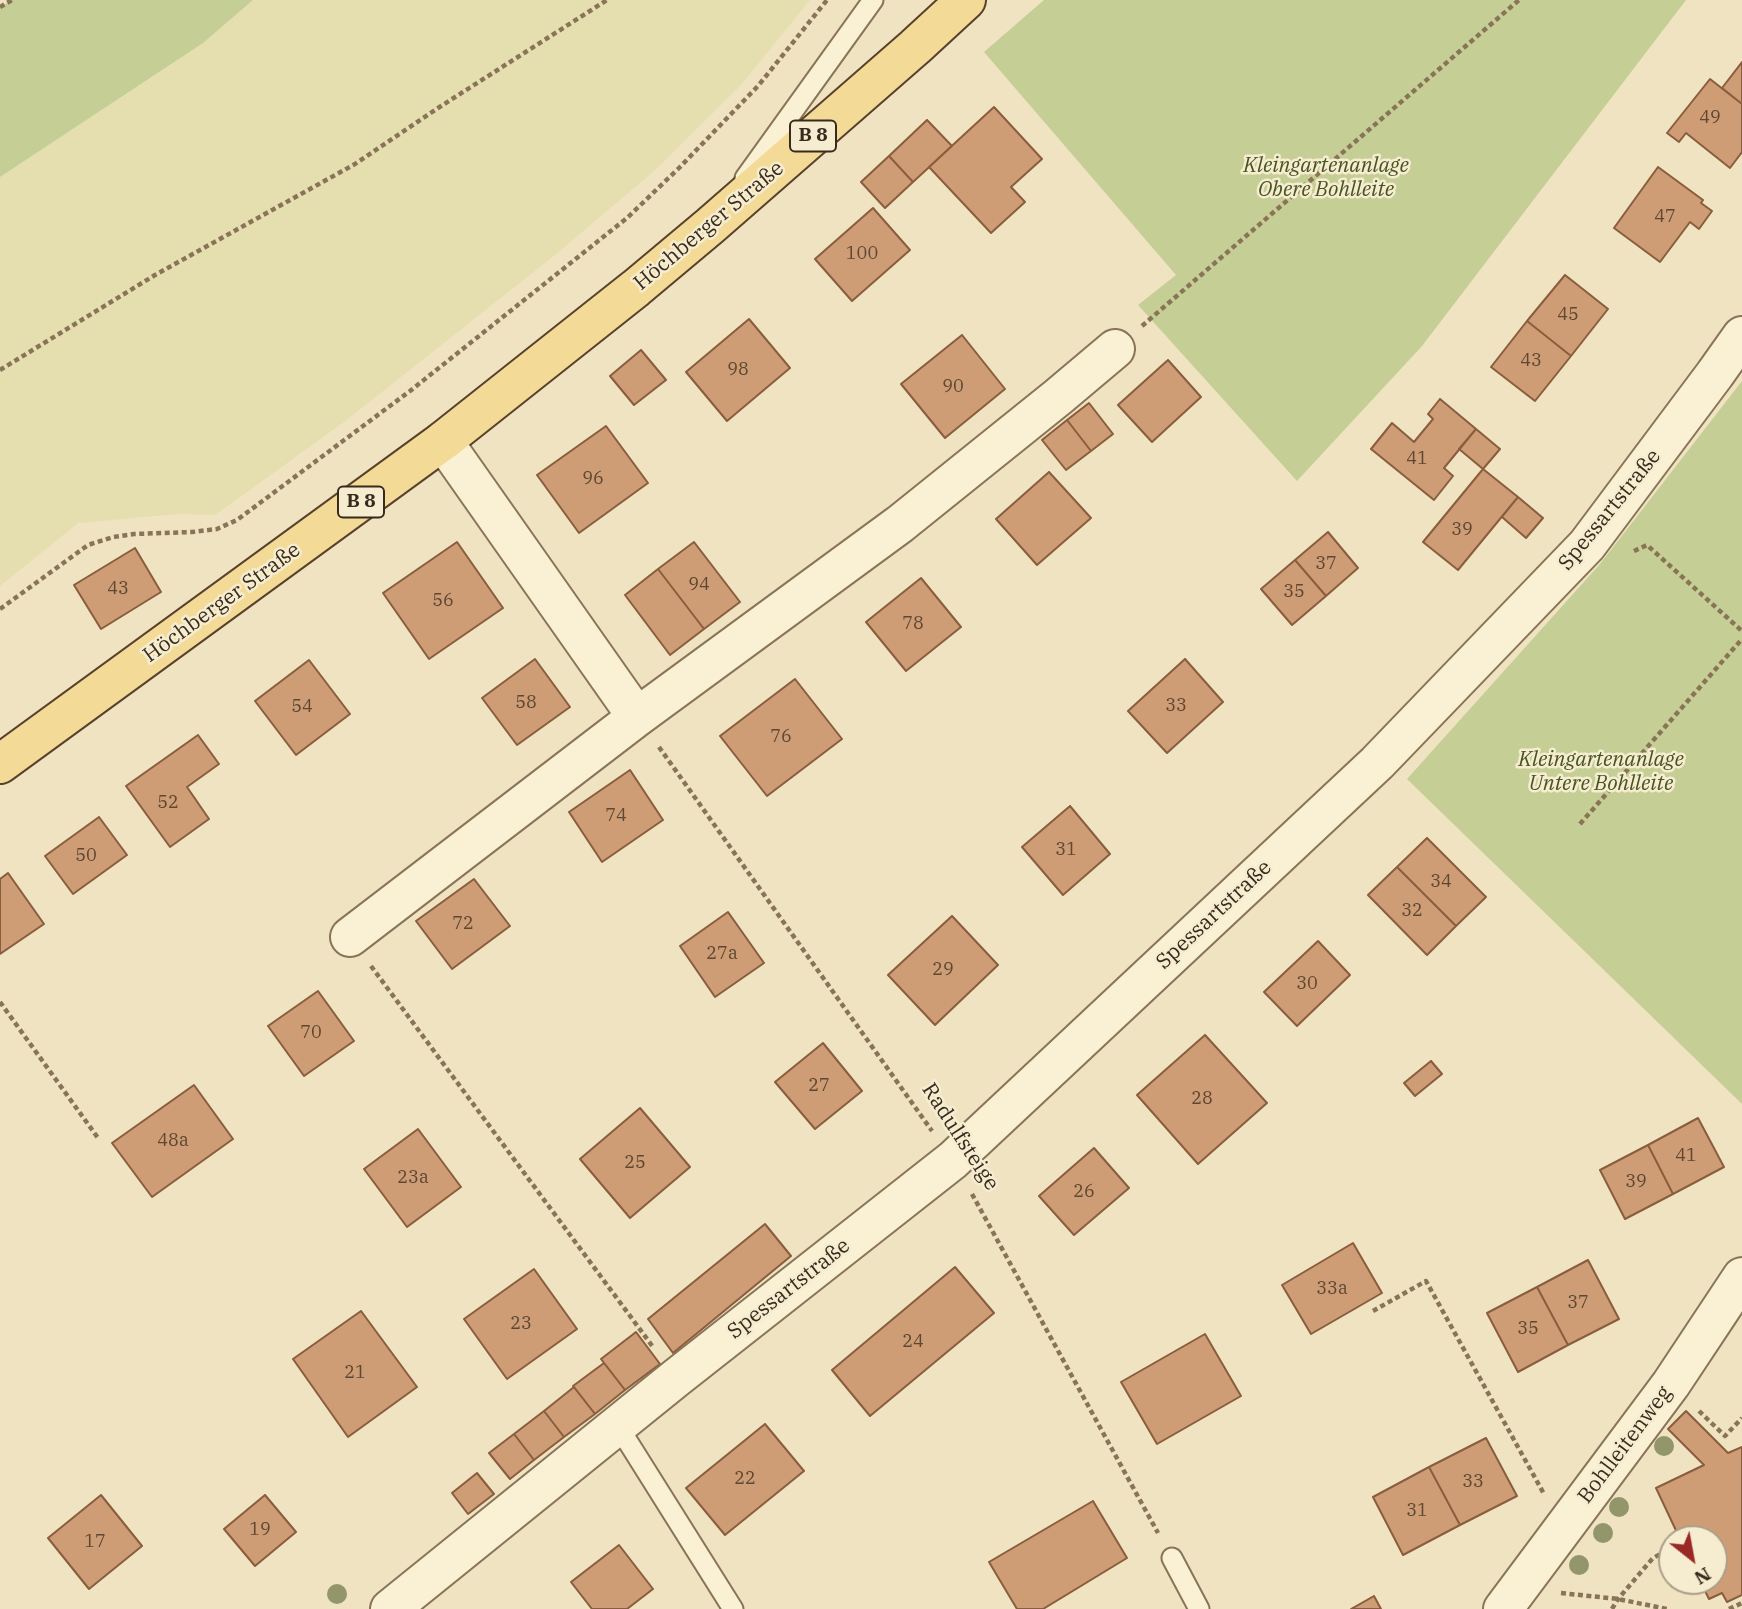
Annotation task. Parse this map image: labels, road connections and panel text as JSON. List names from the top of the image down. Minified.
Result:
{"streets":{"main road":["B 8","Höchberger Straße"],"street":["Spessartstraße","Bohlleitenweg"],"path":["Radulfsteige"]},"crossings":[["Spessartstraße","Radulfsteige"]],"parks":["Kleingartenanlage Obere Bohlleite","Kleingartenanlage Untere Bohlleite"],"house_numbers":["49","47","100","45","43","98","90","41","96","39","37","94","43","35","56","78","58","33","54","76","52","74","31","50","34","32","72","27a","29","30","70","27","28","48a","41","25","23a","39","26","33a","37","23","35","24","21","22","33","31","19","17"],"north":"bottom right"}
